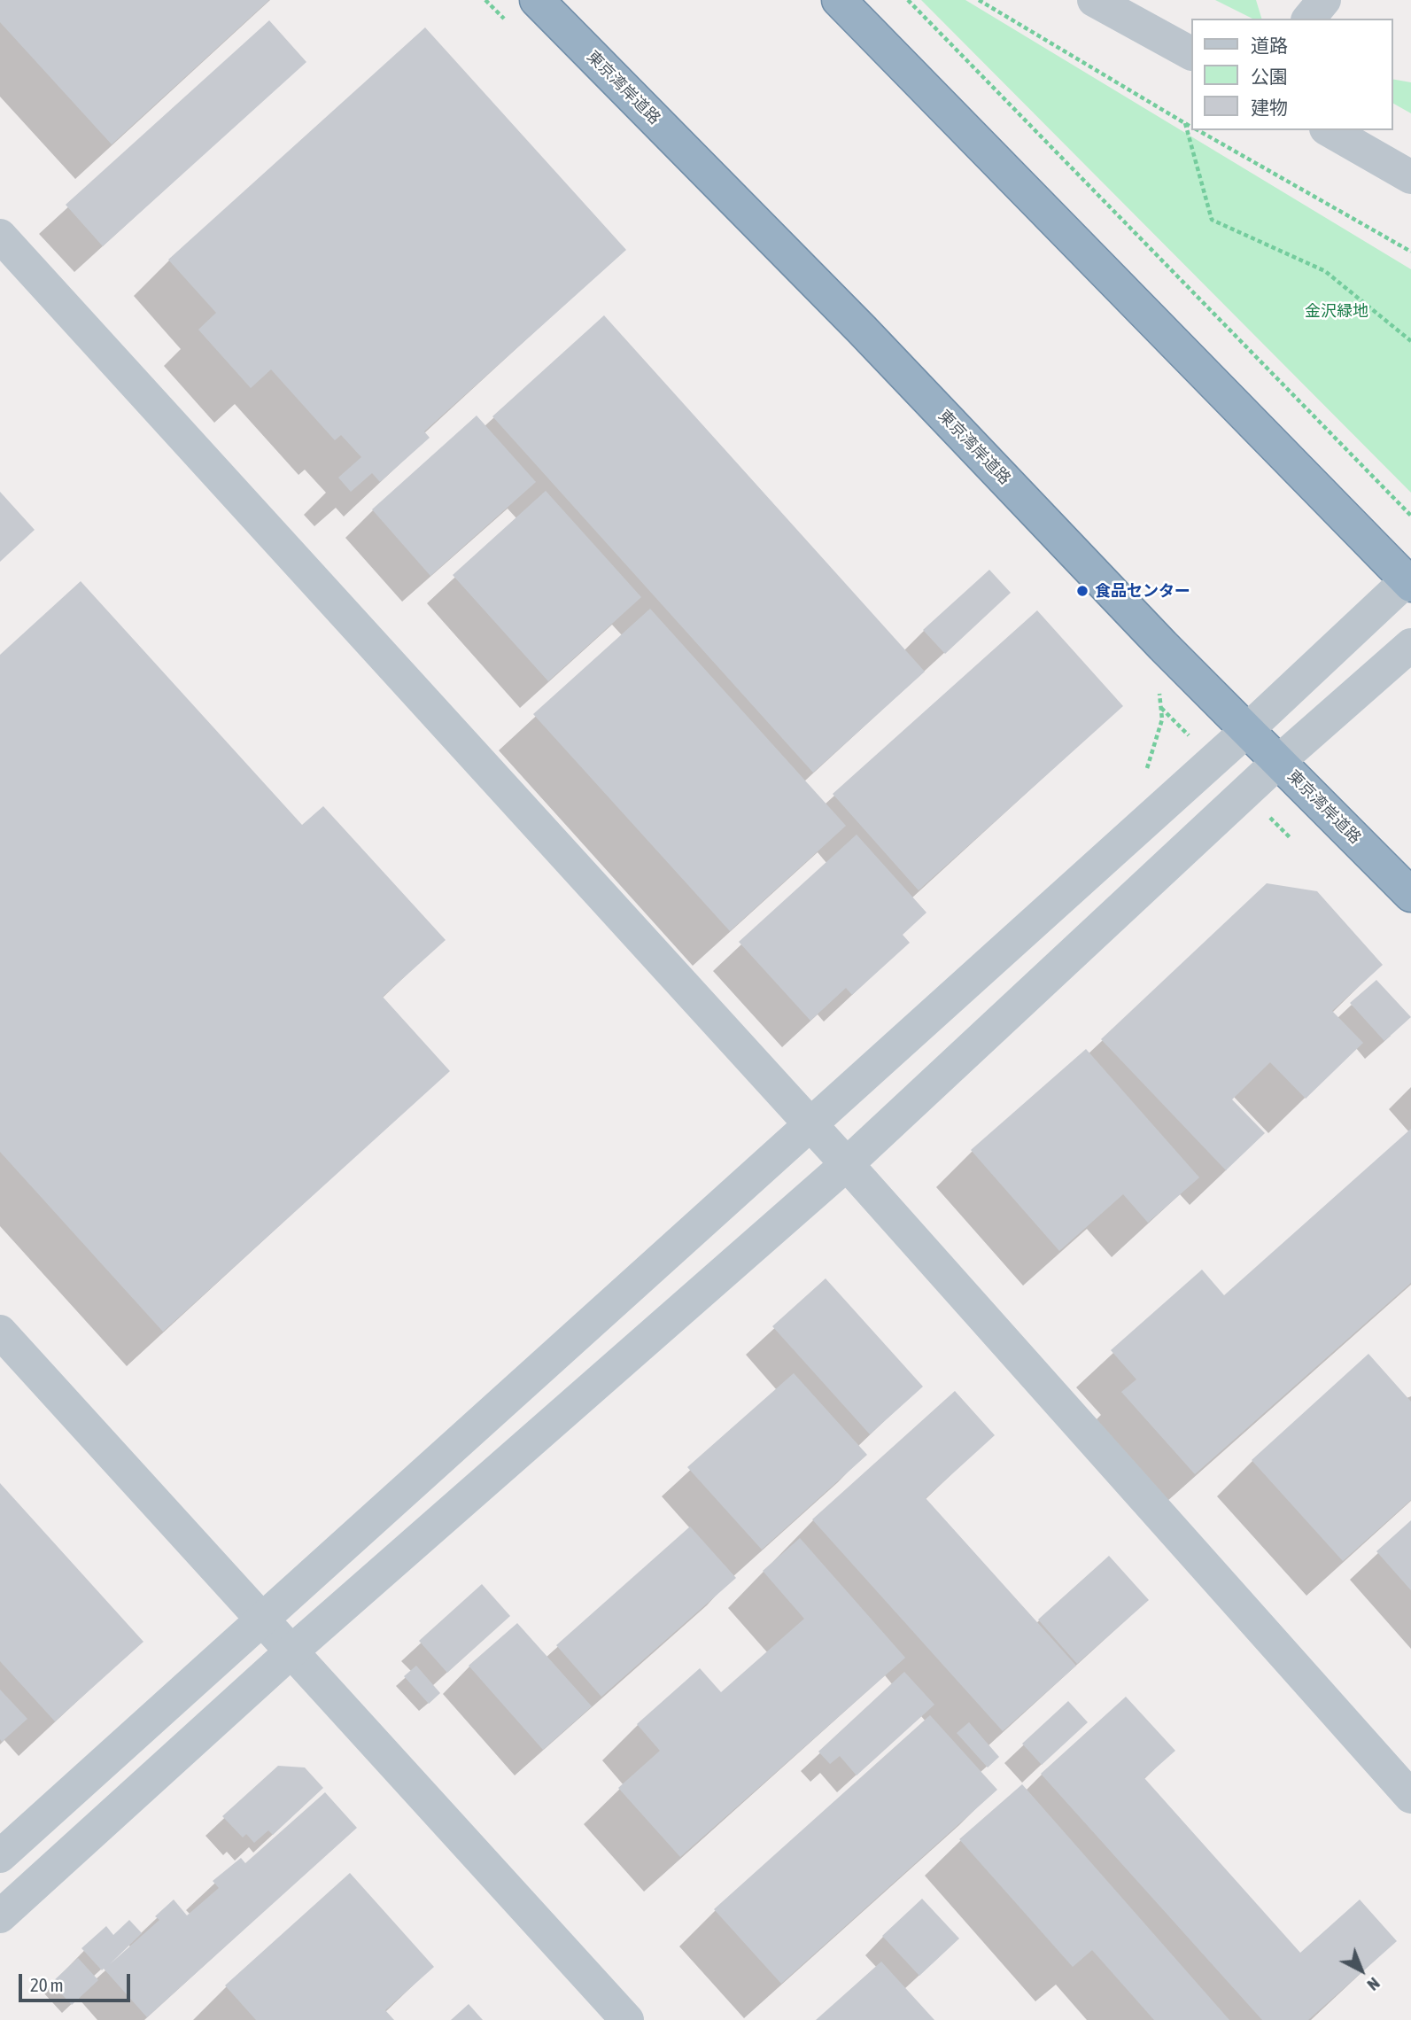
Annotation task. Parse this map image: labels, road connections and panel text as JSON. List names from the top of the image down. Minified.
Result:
{"streets":{"highway":["東京湾岸道路"]},"parks":["金沢緑地"],"places":["食品センター"],"legend":["道路","公園","建物"],"scale_bar":"20 m","north":"bottom right"}
